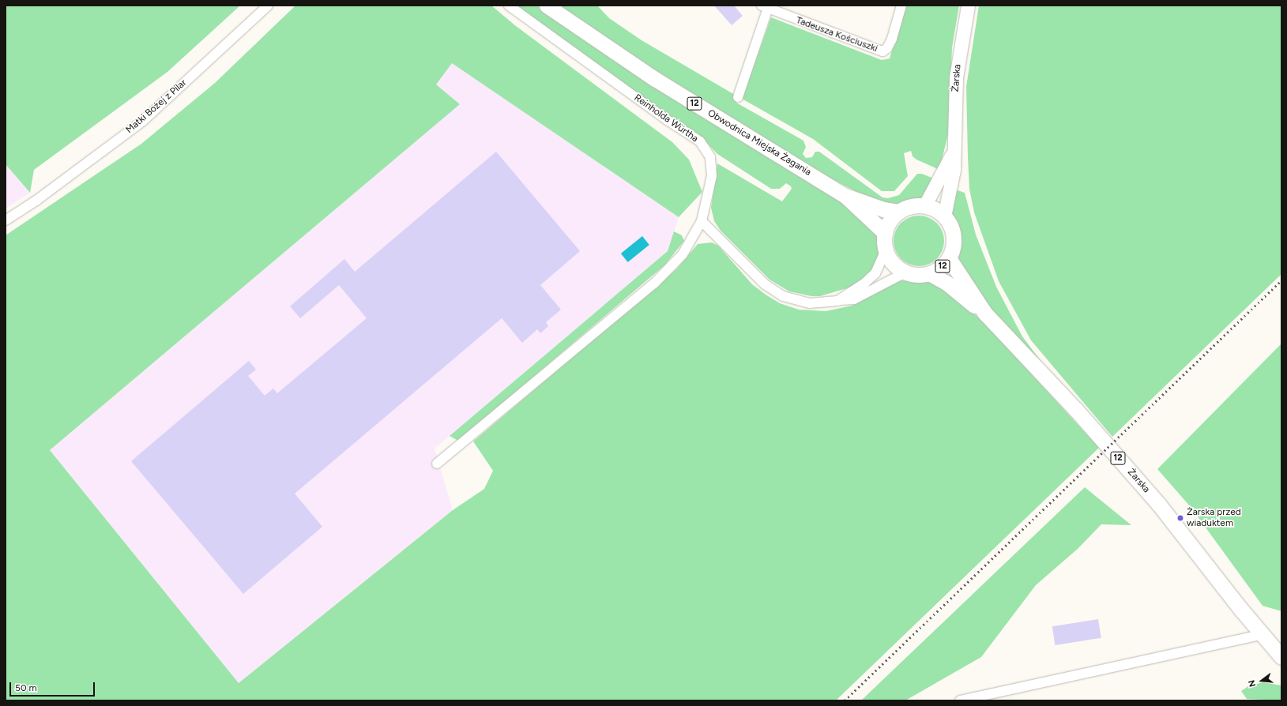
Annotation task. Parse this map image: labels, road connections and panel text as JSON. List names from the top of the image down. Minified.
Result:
{"streets":{"main road":["Żarska","12","Obwodnica Miejska Żagania"],"street":["Tadeusza Kościuszki","Matki Bożej z Pilar","Reinholda Würtha"]},"crossings":[["Żarska","12"],["Żarska","Obwodnica Miejska Żagania"],["12","Obwodnica Miejska Żagania"]],"places":["Żarska przed wiaduktem"],"scale_bar":"50 m","north":"left"}
